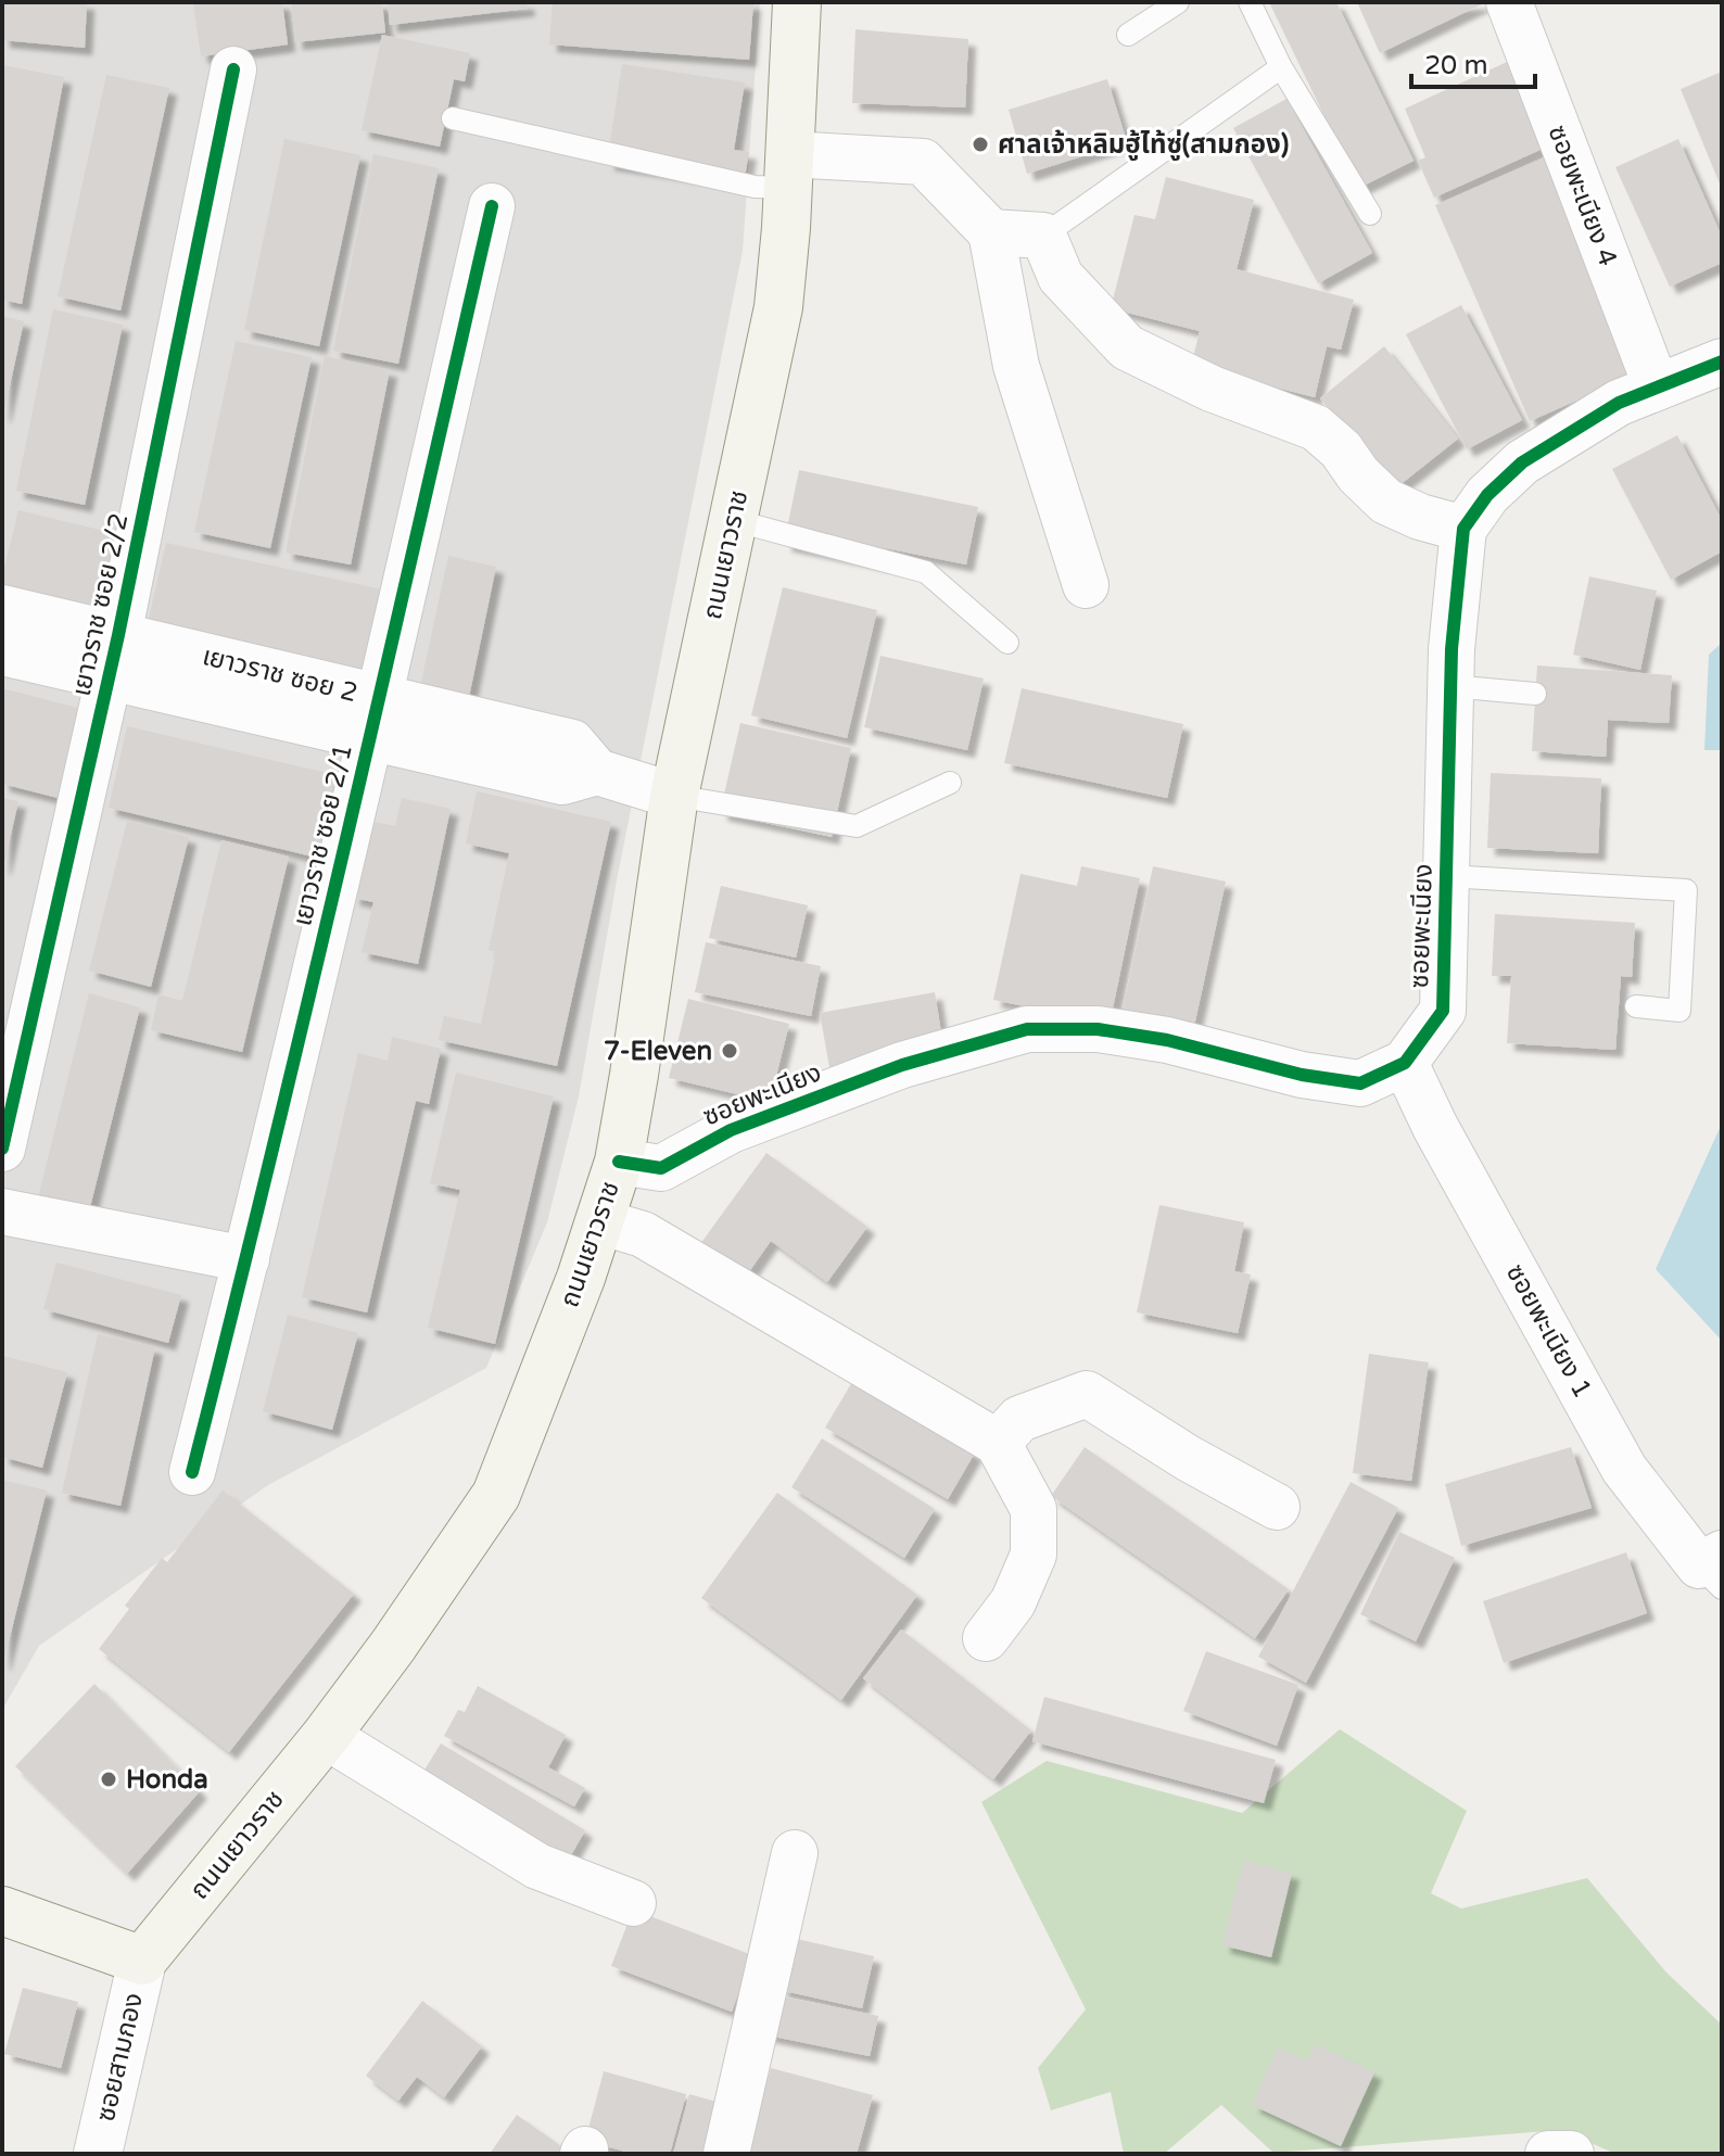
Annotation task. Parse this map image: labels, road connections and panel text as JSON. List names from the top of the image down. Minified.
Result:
{"streets":{"main road":["ถนนเยาวราช"],"street":["ซอยพะเนียง 4","เยาวราช ซอย 2/2","เยาวราช ซอย 2","เยาวราช ซอย 2/1","ซอยพะเนียง","ซอยพะเนียง 1","ซอยสามกอง"]},"crossings":[["ถนนเยาวราช","เยาวราช ซอย 2"],["ถนนเยาวราช","ซอยพะเนียง"],["ถนนเยาวราช","ซอยสามกอง"],["เยาวราช ซอย 2/2","เยาวราช ซอย 2"],["เยาวราช ซอย 2","เยาวราช ซอย 2/1"],["ซอยพะเนียง","ซอยพะเนียง 1"]],"places":["ศาลเจ้าหลิมฮู้ไท้ซู่(สามกอง)","7-Eleven","Honda"],"scale_bar":"20 m"}
